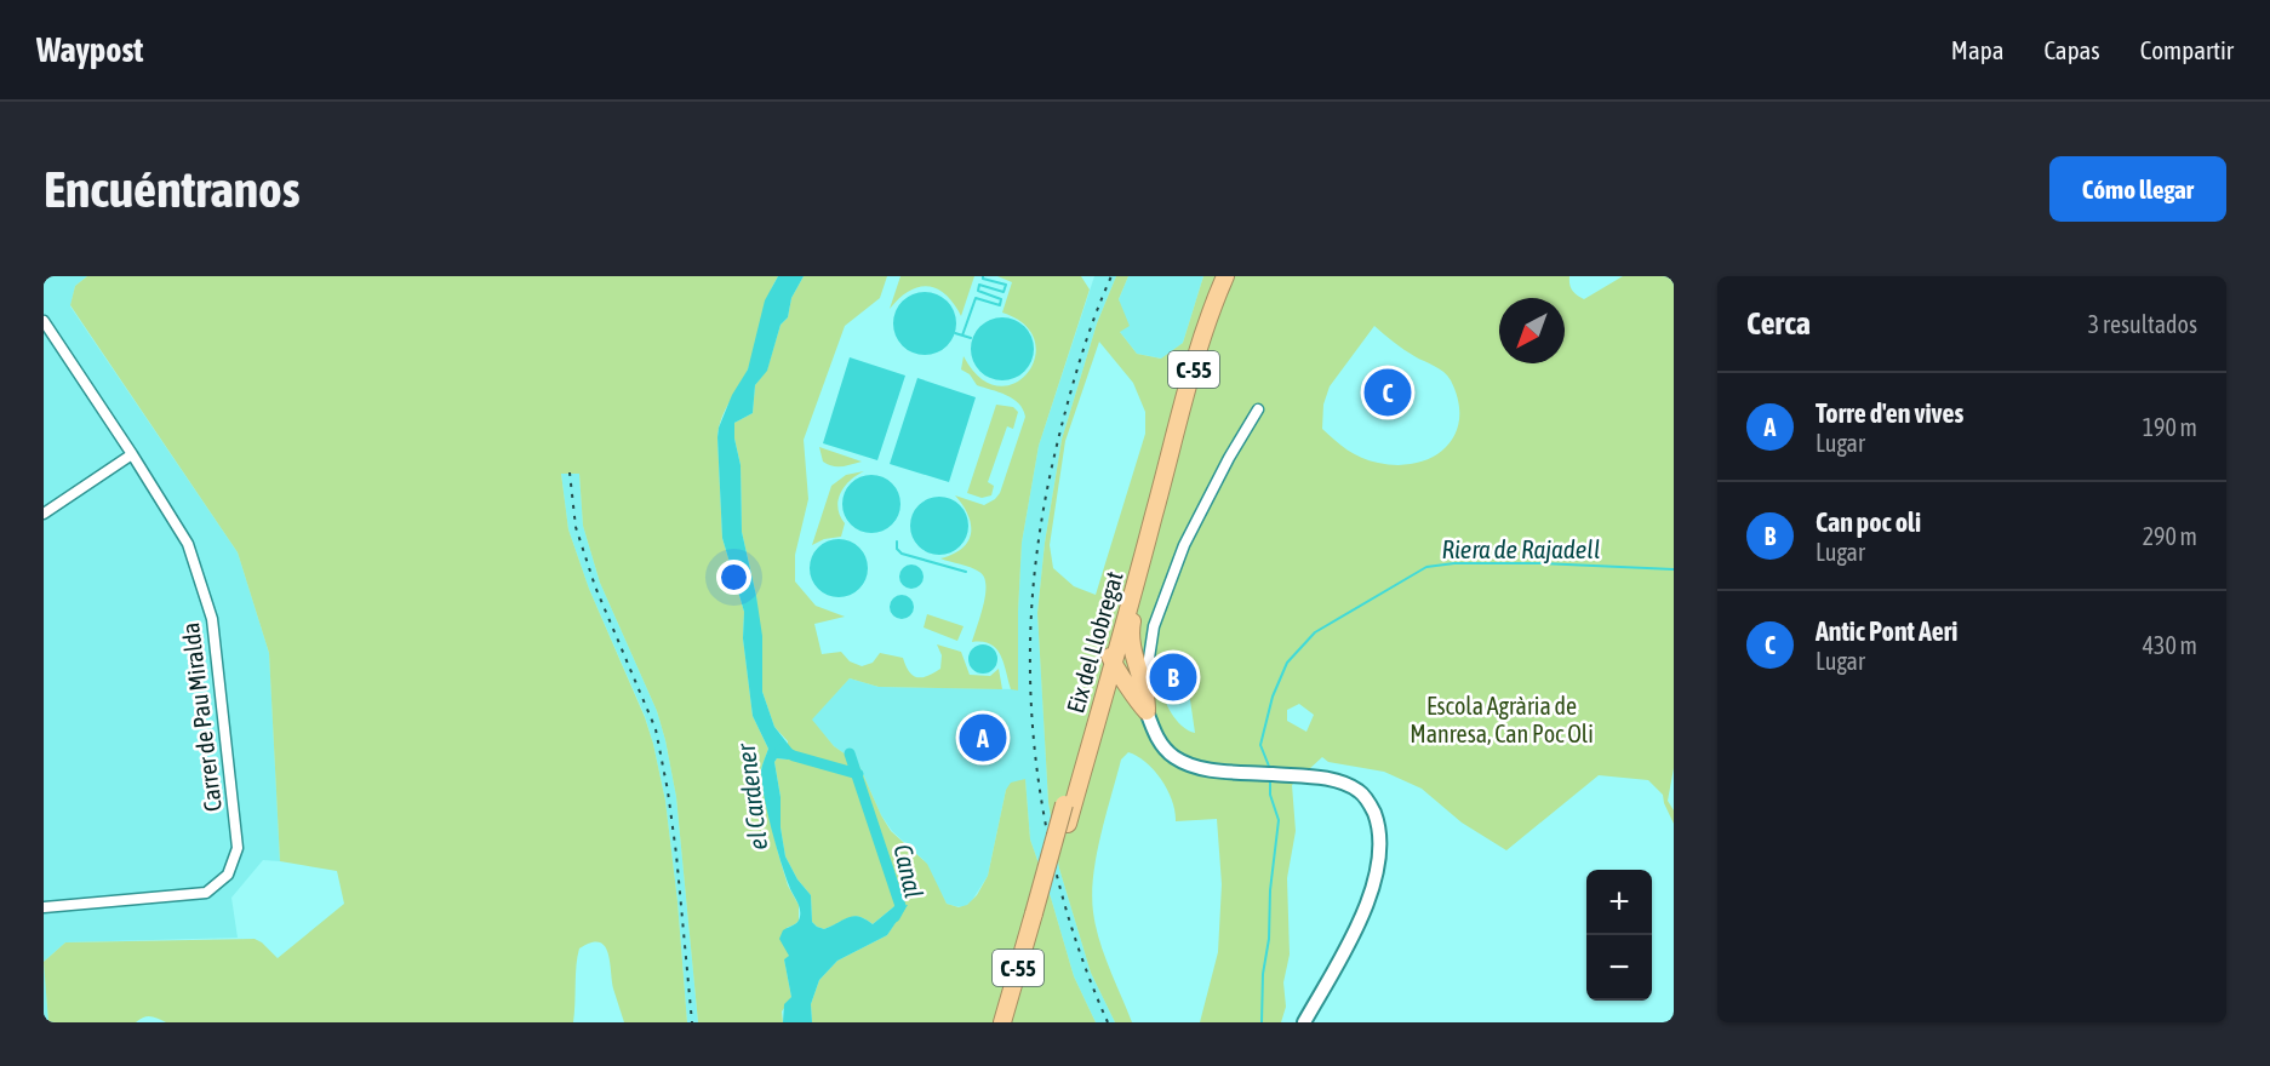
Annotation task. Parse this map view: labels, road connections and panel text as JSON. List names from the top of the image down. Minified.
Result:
{"streets":{"highway":["C-55","Eix del Llobregat"],"street":["Carrer de Pau Miralda"]},"water":["Riera de Rajadell","el Cardener","Canal"],"parks":["Escola Agrària de Manresa, Can Poc Oli"],"north":"bottom left","page":{"header":"Waypost","nav":["Mapa","Capas","Compartir"],"buttons":"Cómo llegar","title":"Encuéntranos","heading":["Cerca","3 resultados"],"pins":["C","B","A"],"list":[{"mark":"A","name":"Torre d'en vives","note":"Lugar","value":"190 m"},{"mark":"B","name":"Can poc oli","note":"Lugar","value":"290 m"},{"mark":"C","name":"Antic Pont Aeri","note":"Lugar","value":"430 m"}],"map_buttons":["+","−"]}}
